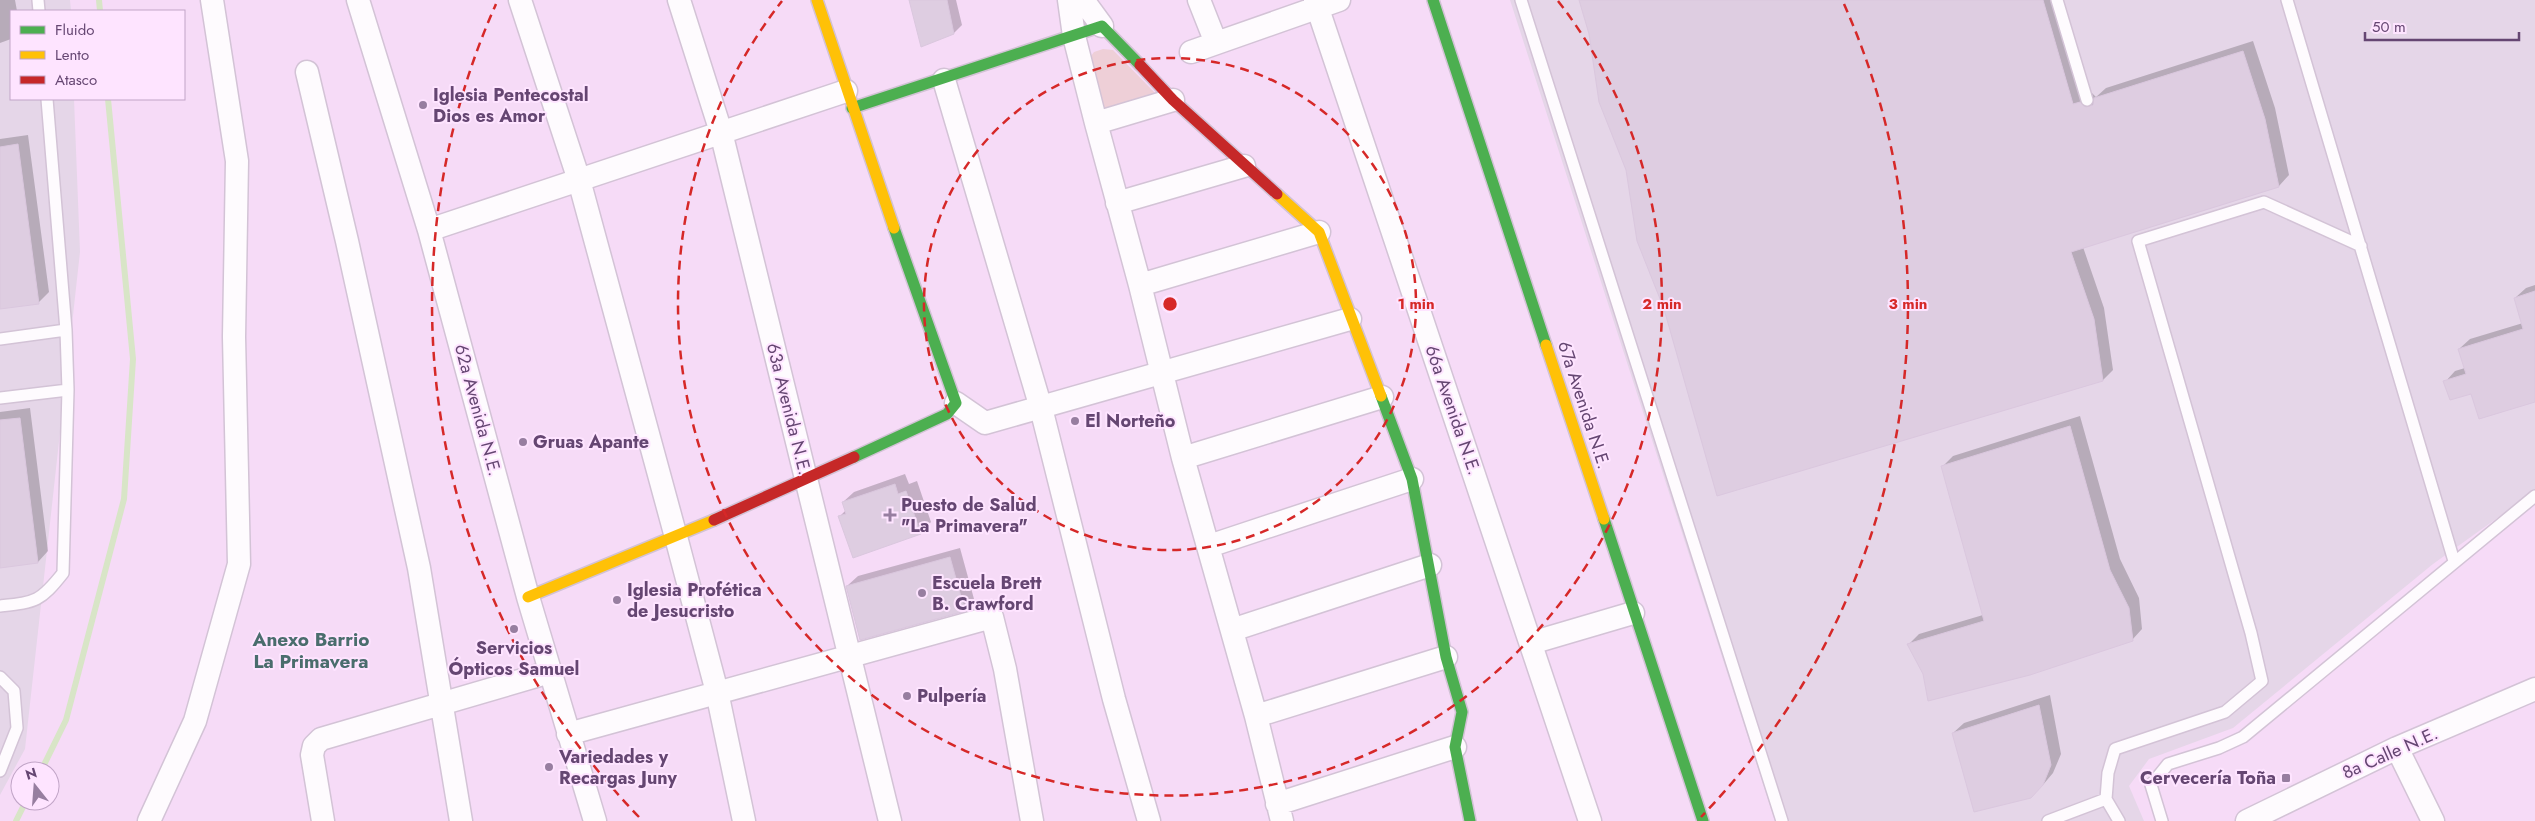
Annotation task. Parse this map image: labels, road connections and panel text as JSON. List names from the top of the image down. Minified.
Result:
{"streets":{"street":["67a Avenida N.E.","63a Avenida N.E.","62a Avenida N.E.","66a Avenida N.E.","8a Calle N.E."]},"districts":["Anexo Barrio La Primavera"],"places":{"other":["Iglesia Pentecostal Dios es Amor","El Norteño","Gruas Apante","Escuela Brett B. Crawford","Iglesia Profética de Jesucristo","Servicios Ópticos Samuel","Pulpería","Variedades y Recargas Juny"],"health":["Puesto de Salud \"La Primavera\""],"transit":["Cervecería Toña"]},"legend":["Fluido","Lento","Atasco"],"scale_bar":"50 m","north":"top","rings":["1 min","2 min","3 min"]}
